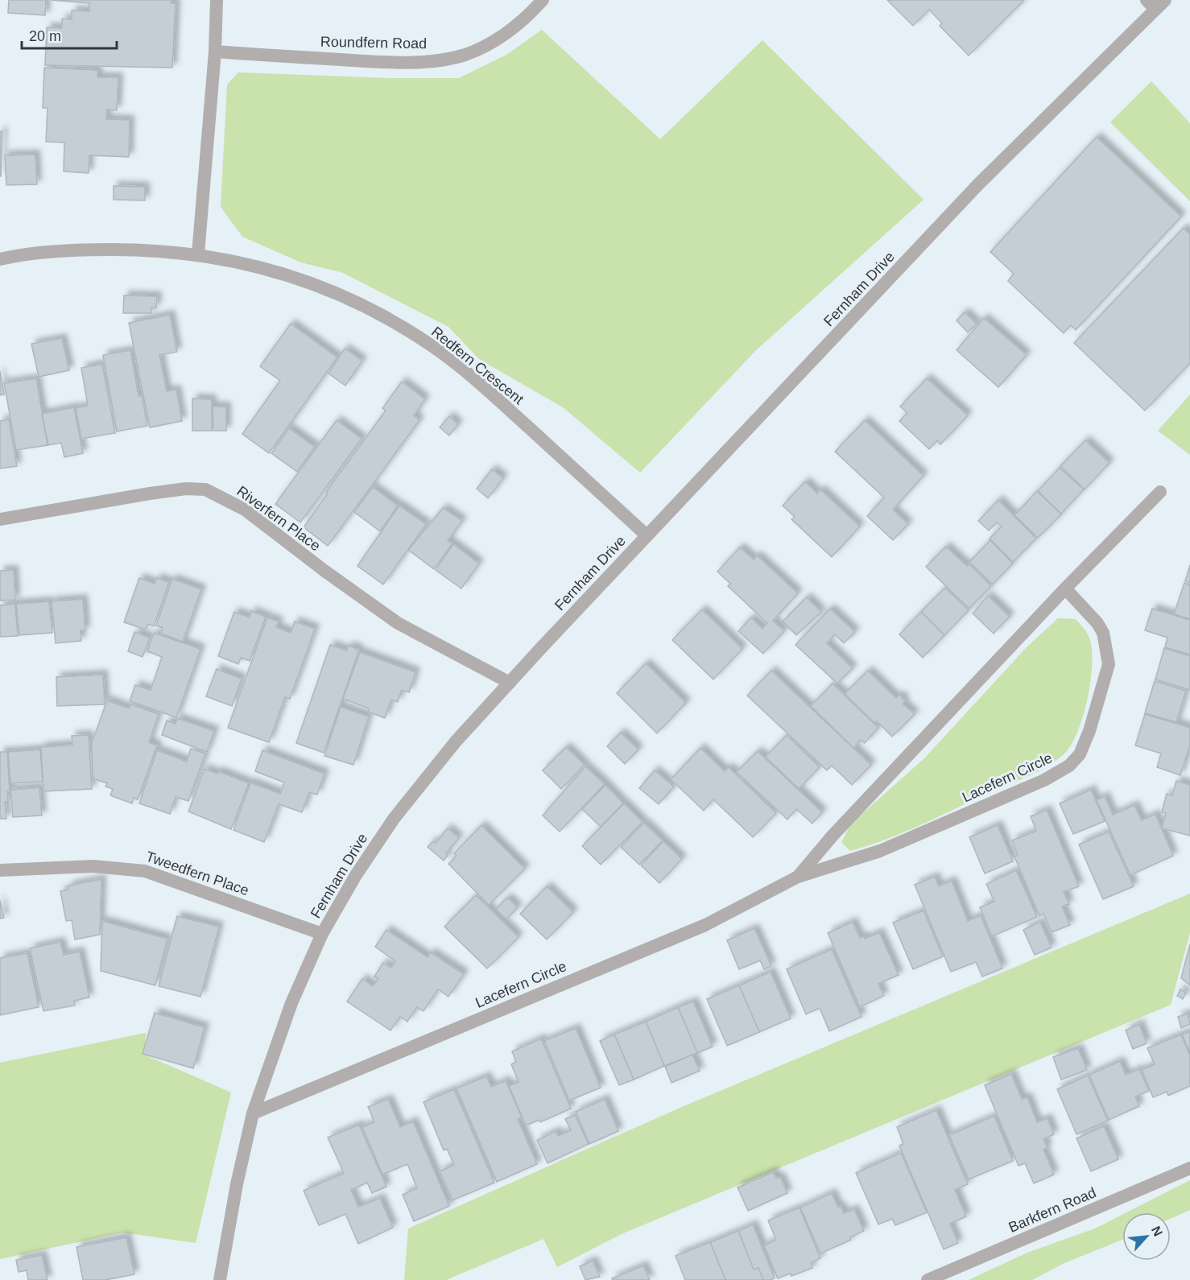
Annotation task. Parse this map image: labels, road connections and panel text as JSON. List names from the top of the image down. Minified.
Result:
{"streets":{"street":["Roundfern Road","Fernham Drive","Redfern Crescent","Riverfern Place","Lacefern Circle","Tweedfern Place","Barkfern Road"]},"crossings":[["Fernham Drive","Redfern Crescent"],["Fernham Drive","Riverfern Place"],["Fernham Drive","Lacefern Circle"],["Fernham Drive","Tweedfern Place"]],"scale_bar":"20 m","north":"top right"}
